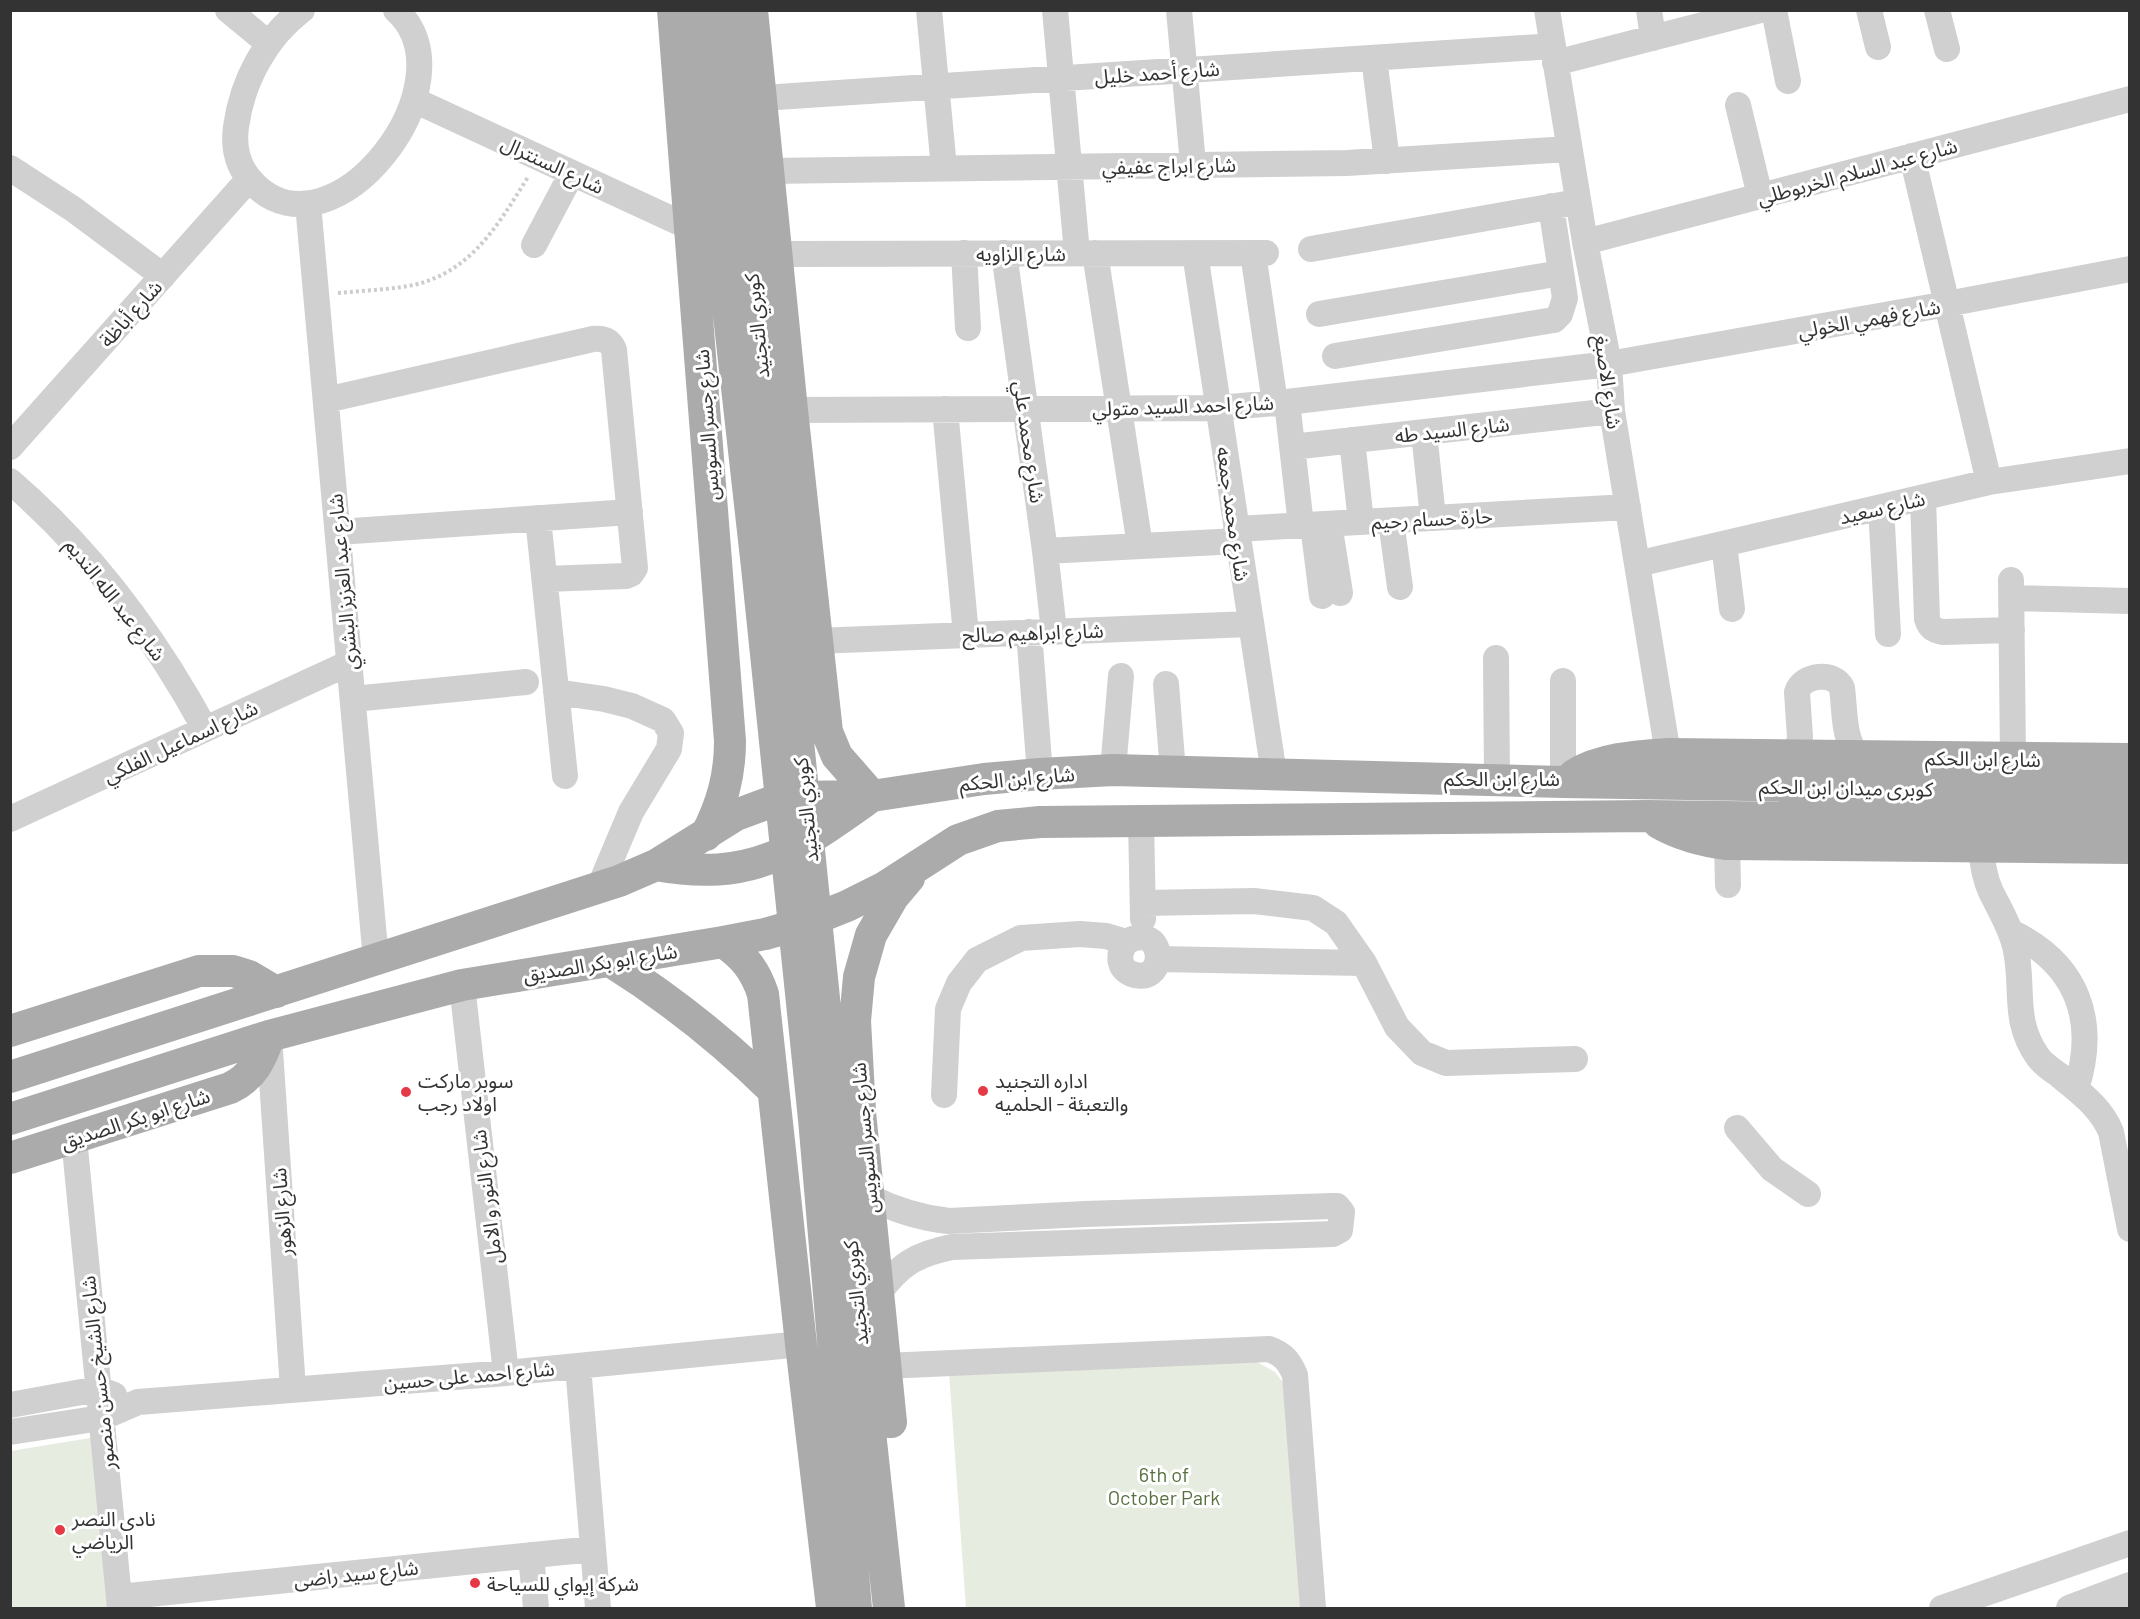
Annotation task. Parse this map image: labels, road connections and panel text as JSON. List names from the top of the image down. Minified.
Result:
{"streets":{"main road":["كوبري التجنيد","شارع جسر السويس","شارع ابن الحكم","كوبرى ميدان ابن الحكم","شارع ابو بكر الصديق"],"street":["شارع أحمد خليل","شارع السنترال","شارع ابراج عفيفي","شارع عبد السلام الخربوطلي","شارع الزاويه","شارع أباظة","شارع فهمي الخولي","شارع الاصبغ","شارع احمد السيد متولي","شارع السيد طه","شارع محمد علي","شارع سعيد","شارع محمد جمعه","حارة حسام رحيم","شارع عبد العزيز البشري","شارع عبد الله النديم","شارع ابراهيم صالح","شارع اسماعيل الفلكي","شارع النور و الامل","شارع الزهور","شارع الشيخ حسن منصور","شارع احمد على حسين","شارع سيد راضى"]},"crossings":[["شارع أحمد خليل","شارع الاصبغ"],["شارع السنترال","شارع جسر السويس"],["شارع ابراج عفيفي","شارع الاصبغ"],["شارع عبد السلام الخربوطلي","شارع الاصبغ"],["شارع الزاويه","شارع احمد السيد متولي"],["شارع الزاويه","شارع محمد علي"],["شارع الزاويه","شارع محمد جمعه"],["شارع فهمي الخولي","شارع الاصبغ"],["شارع فهمي الخولي","شارع احمد السيد متولي"],["شارع الاصبغ","شارع احمد السيد متولي"],["شارع الاصبغ","شارع السيد طه"],["شارع الاصبغ","شارع سعيد"],["شارع الاصبغ","حارة حسام رحيم"],["شارع الاصبغ","شارع ابن الحكم"],["شارع احمد السيد متولي","شارع محمد علي"],["شارع احمد السيد متولي","شارع محمد جمعه"],["شارع جسر السويس","شارع ابن الحكم"],["شارع جسر السويس","شارع ابو بكر الصديق"],["شارع محمد علي","حارة حسام رحيم"],["شارع محمد علي","شارع ابراهيم صالح"],["شارع محمد جمعه","حارة حسام رحيم"],["شارع محمد جمعه","شارع ابراهيم صالح"],["شارع محمد جمعه","شارع ابن الحكم"],["شارع عبد العزيز البشري","شارع اسماعيل الفلكي"],["شارع عبد الله النديم","شارع اسماعيل الفلكي"],["شارع ابن الحكم","كوبرى ميدان ابن الحكم"],["شارع ابن الحكم","شارع ابو بكر الصديق"],["شارع ابو بكر الصديق","شارع النور و الامل"],["شارع ابو بكر الصديق","شارع الزهور"],["شارع ابو بكر الصديق","شارع الشيخ حسن منصور"],["شارع النور و الامل","شارع احمد على حسين"],["شارع الزهور","شارع احمد على حسين"],["شارع الشيخ حسن منصور","شارع احمد على حسين"],["شارع الشيخ حسن منصور","شارع سيد راضى"]],"parks":["6th of October Park"],"places":["اداره التجنيد والتعبئة - الحلميه","سوبر ماركت اولاد رجب","نادي النصر الرياضي","شركة إيواي للسياحة"]}
